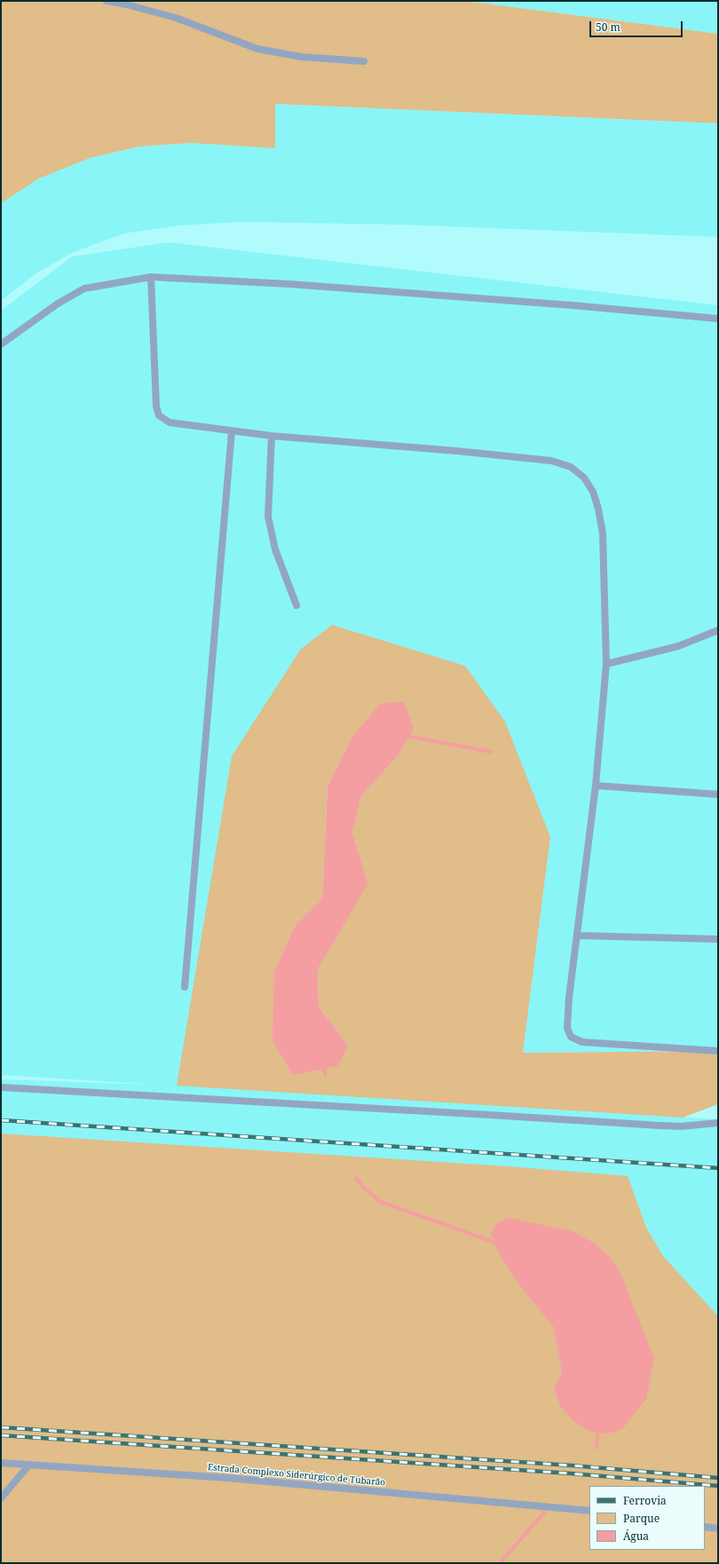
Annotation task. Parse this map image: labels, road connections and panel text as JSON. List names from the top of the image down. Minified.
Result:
{"streets":{"lane":["Estrada Complexo Siderúrgico de Tubarão"]},"legend":["Ferrovia","Parque","Água"],"scale_bar":"50 m"}
